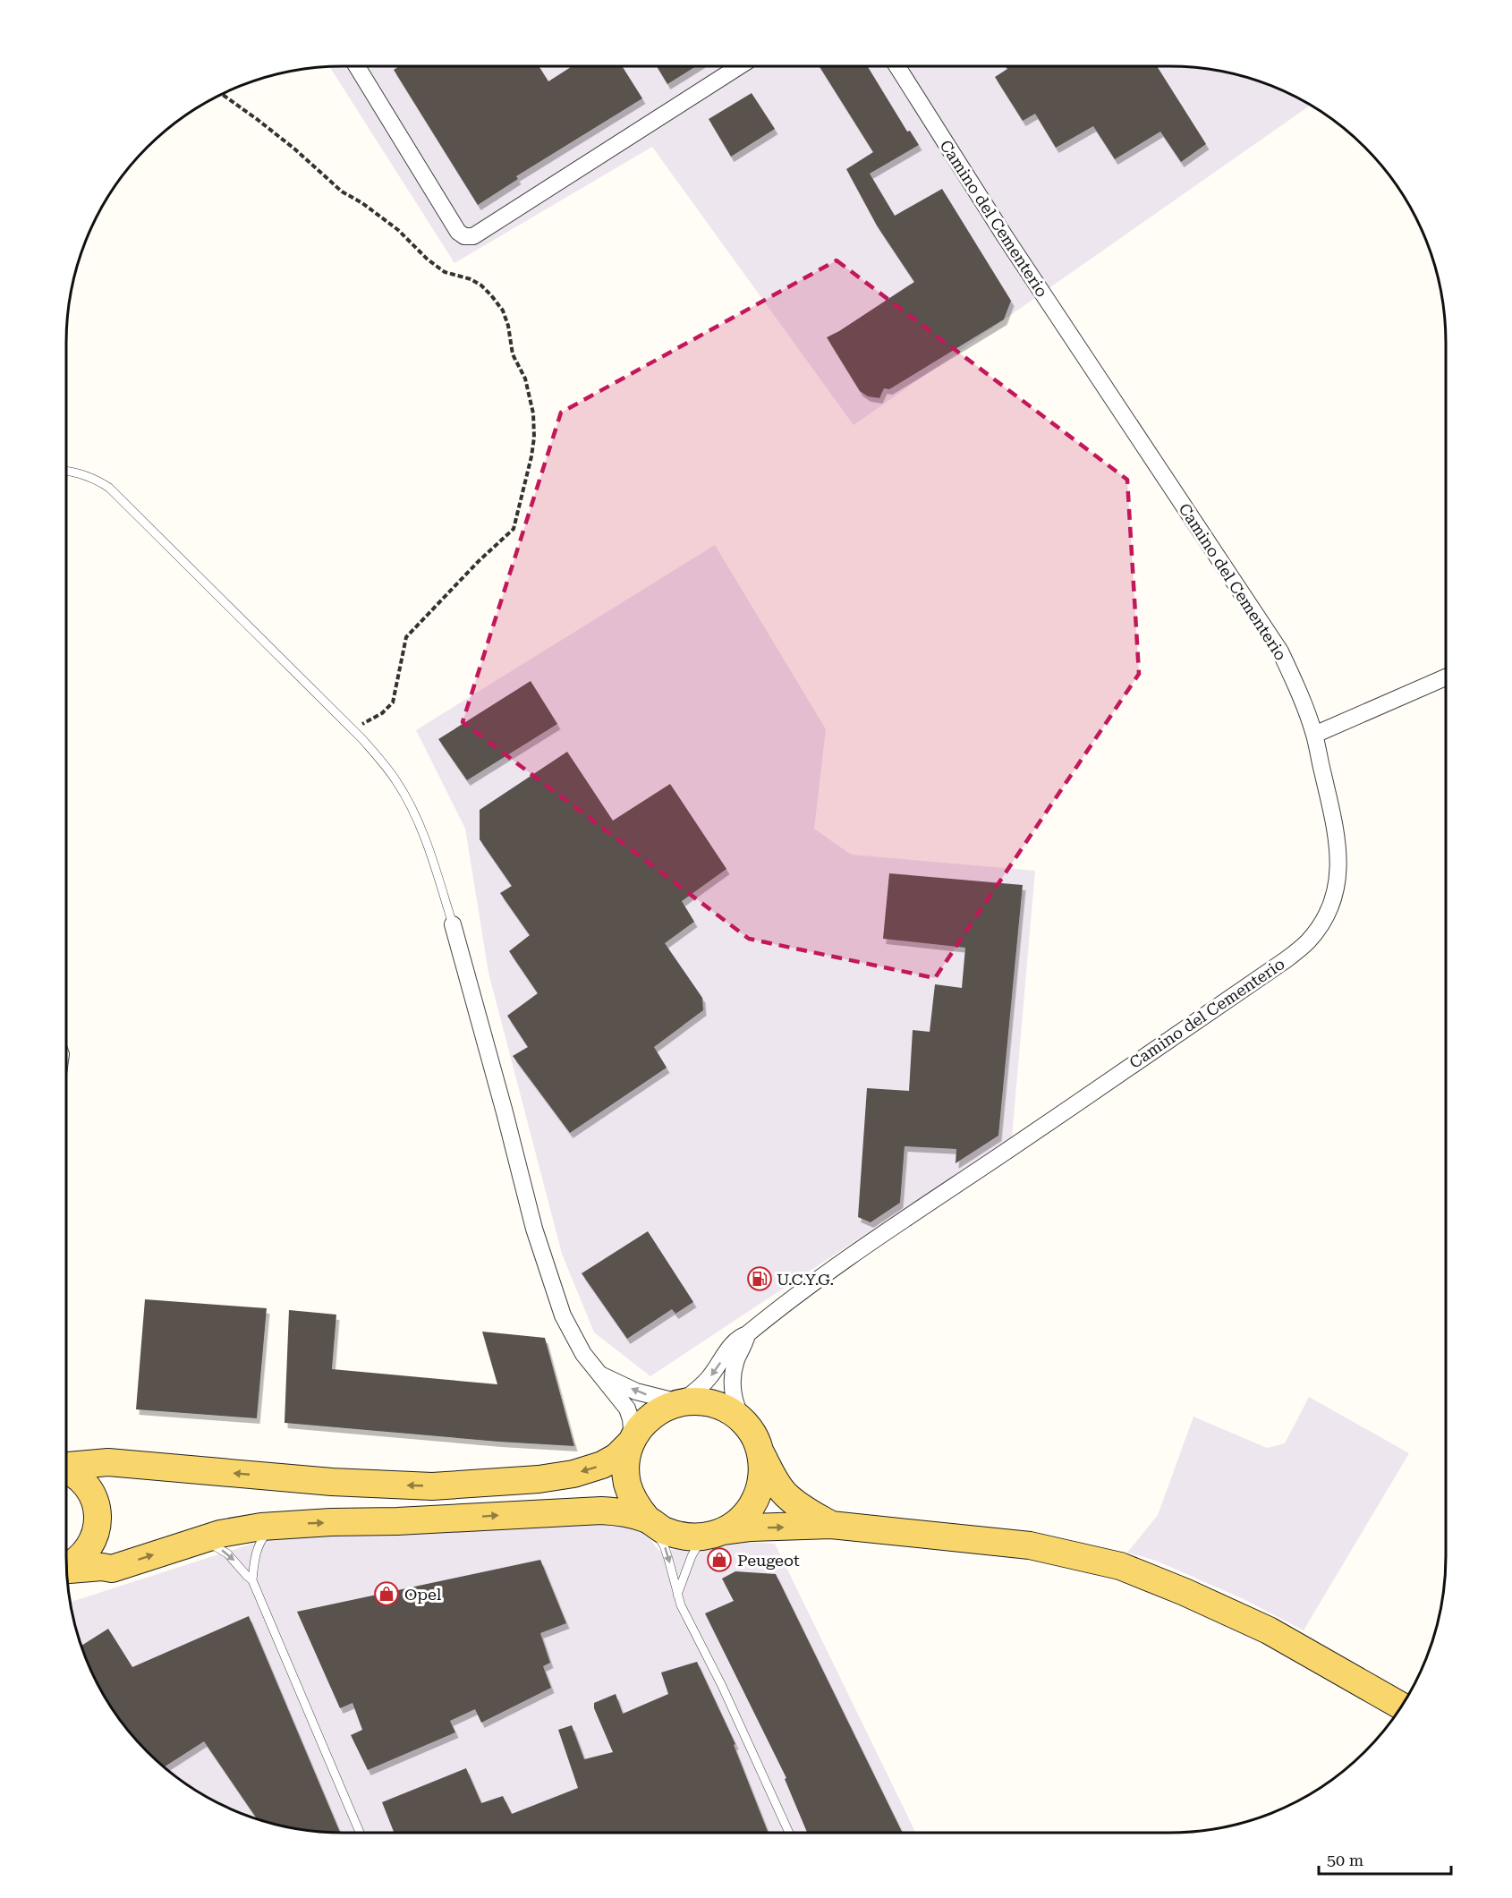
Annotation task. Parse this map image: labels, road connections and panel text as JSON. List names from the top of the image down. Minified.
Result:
{"streets":{"street":["Camino del Cementerio"]},"places":{"fuel station":["U.C.Y.G."],"shop":["Peugeot","Opel"]},"scale_bar":"50 m"}
